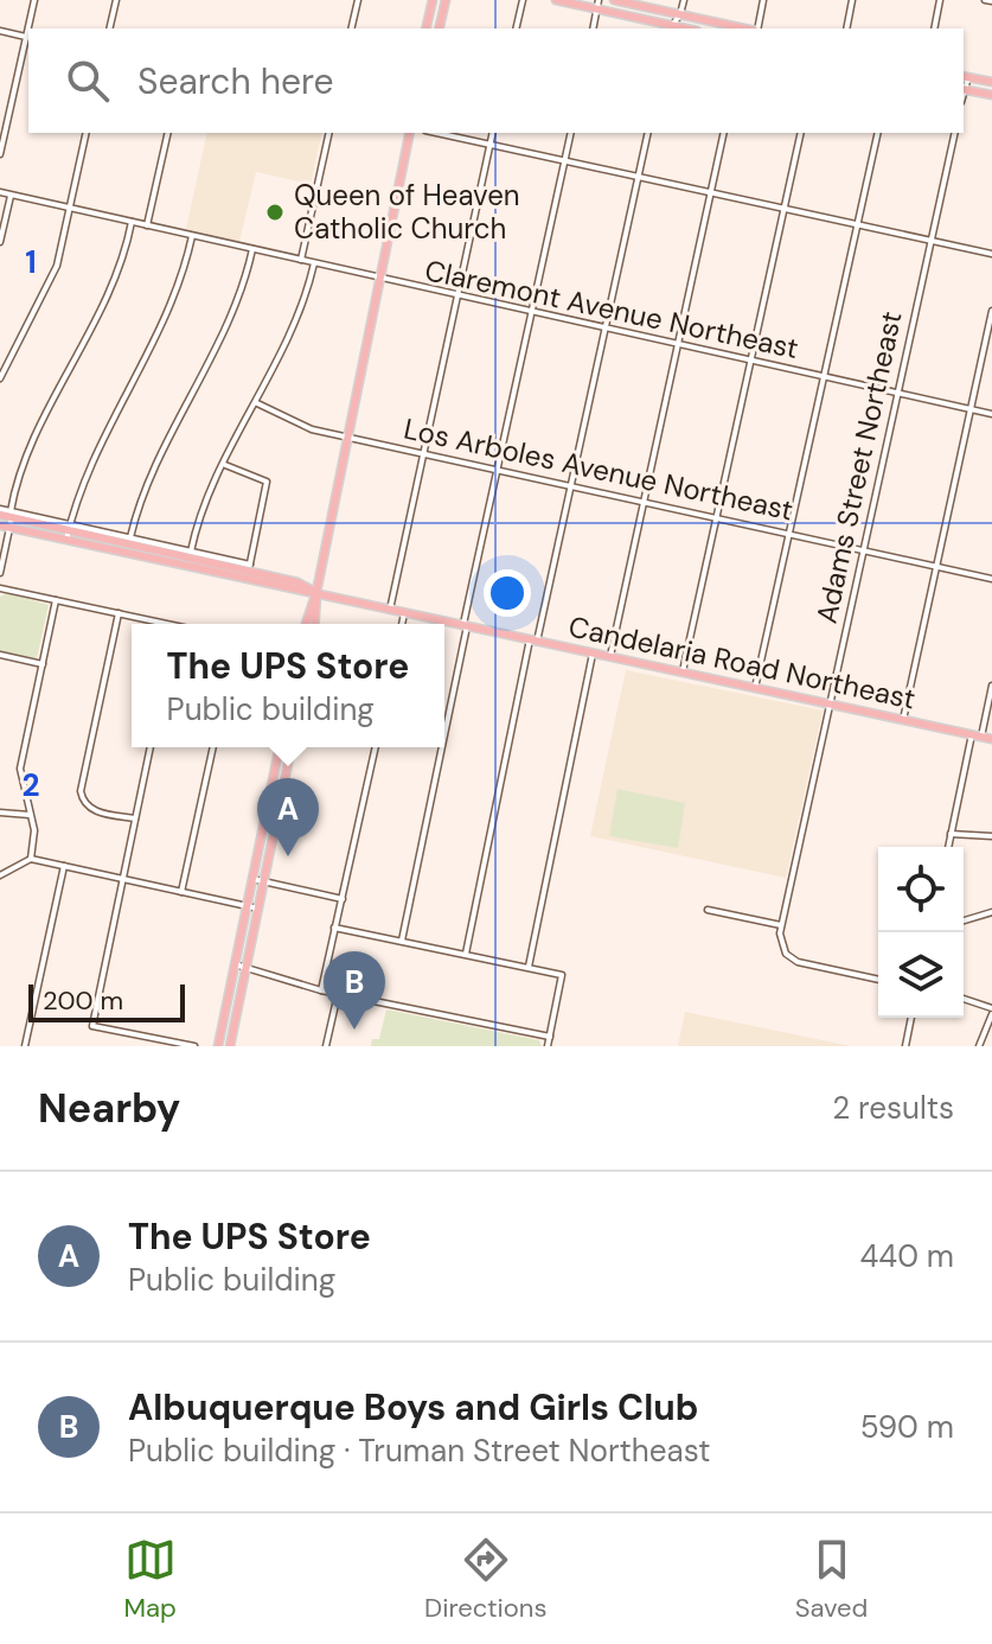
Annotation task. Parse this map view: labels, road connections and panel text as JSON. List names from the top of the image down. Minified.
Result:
{"streets":{"main road":["Candelaria Road Northeast"],"street":["Claremont Avenue Northeast","Adams Street Northeast","Los Arboles Avenue Northeast"]},"crossings":[["Claremont Avenue Northeast","Adams Street Northeast"],["Adams Street Northeast","Los Arboles Avenue Northeast"],["Adams Street Northeast","Candelaria Road Northeast"]],"places":["Queen of Heaven Catholic Church"],"scale_bar":"200 m","page":{"search":"Search here","popup":["The UPS Store","Public building"],"pins":["A","B"],"scale":"200 m","heading":["Nearby","2 results"],"list":[{"mark":"A","name":"The UPS Store","note":"Public building","value":"440 m"},{"mark":"B","name":"Albuquerque Boys and Girls Club","note":"Public building · Truman Street Northeast","value":"590 m"}],"nav":["Map","Directions","Saved"]},"grid":{"rows":["1","2"]}}
